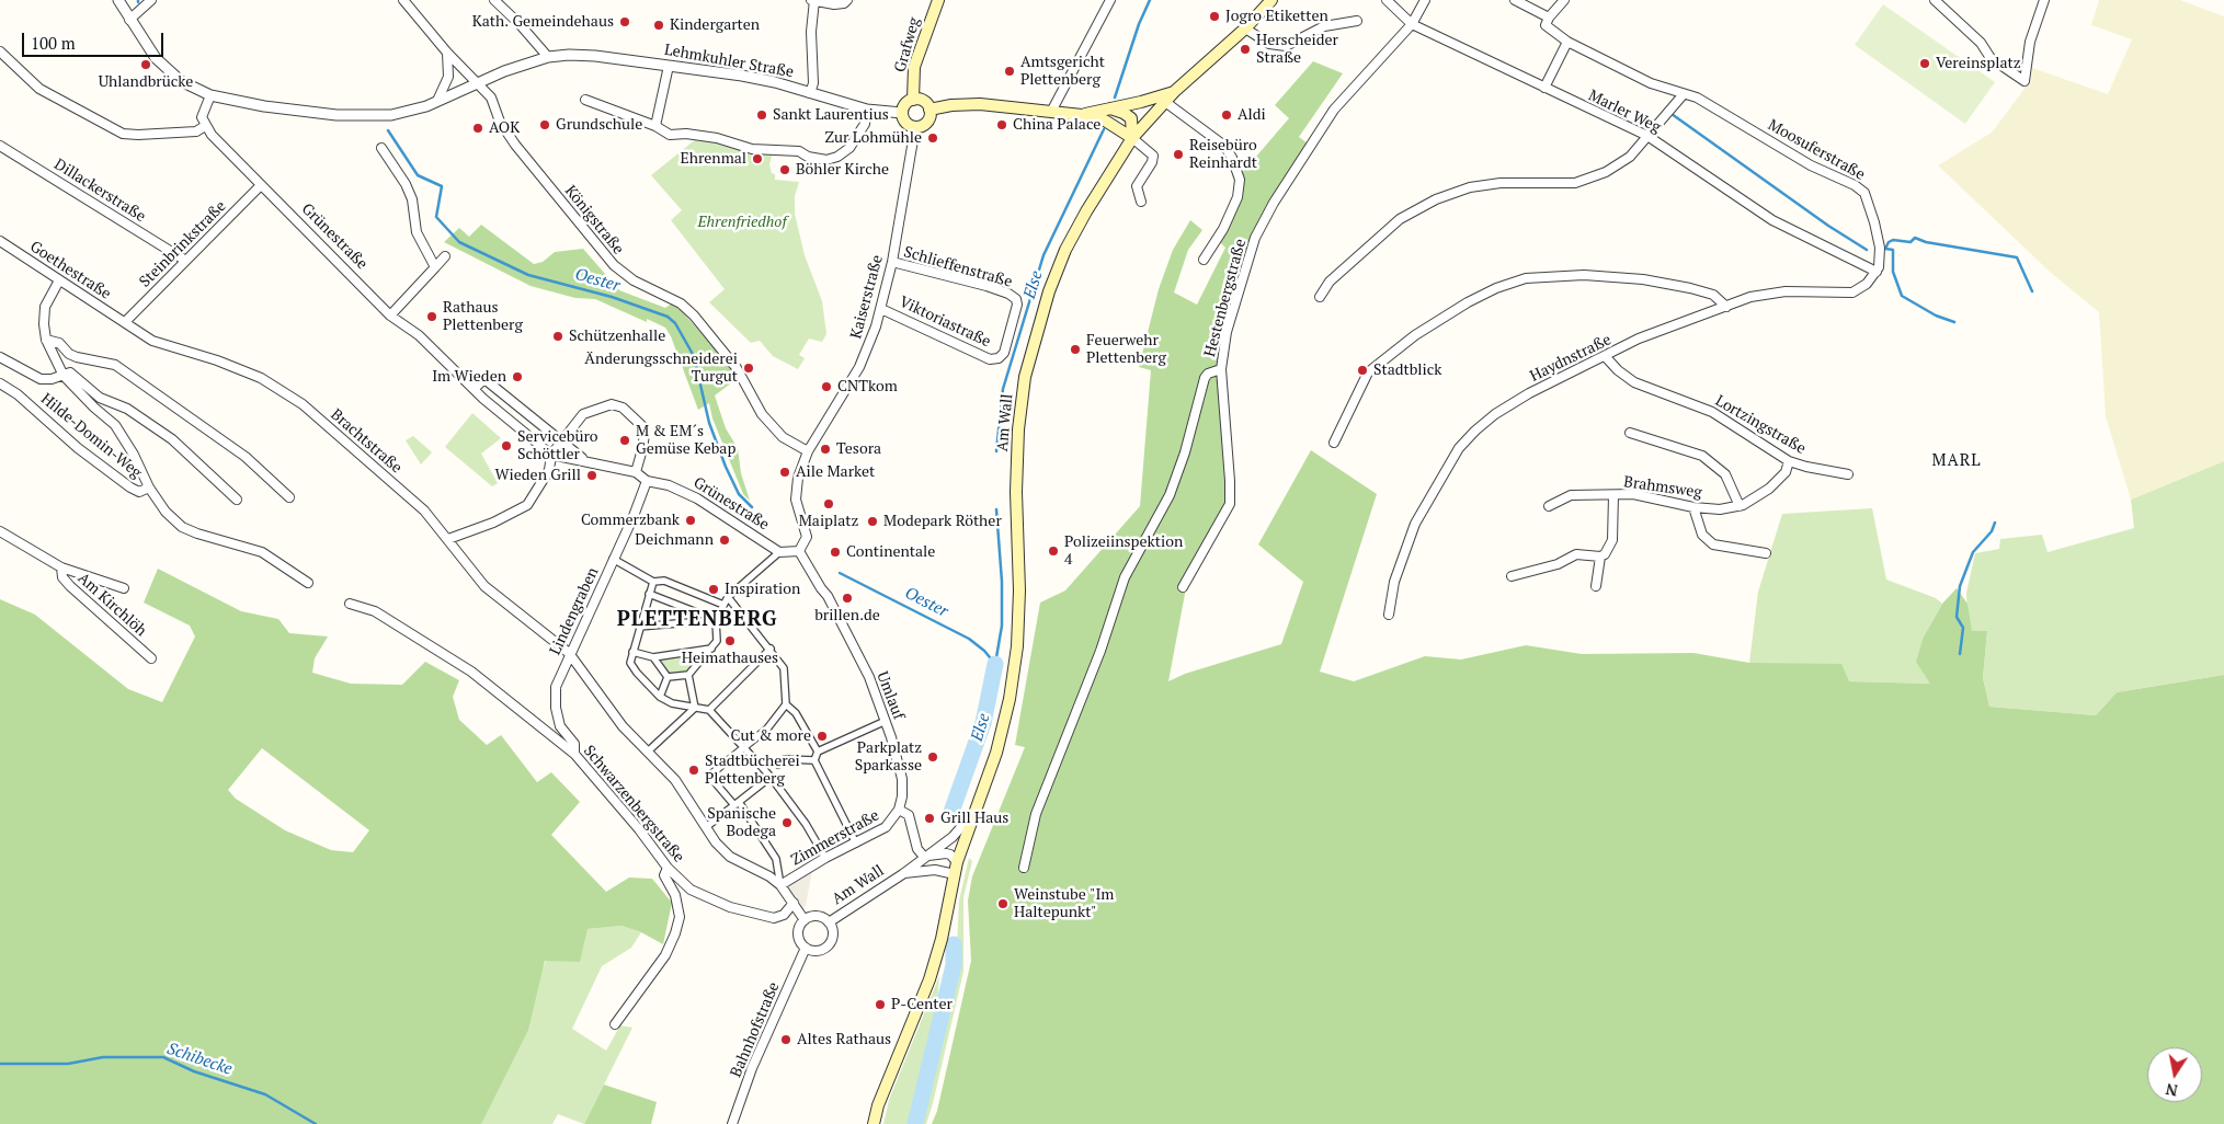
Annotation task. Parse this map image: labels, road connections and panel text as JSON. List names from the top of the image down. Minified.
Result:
{"streets":{"main road":["Grafweg","Am Wall"],"street":["Lehmkuhler Straße","Marler Weg","Moosuferstraße","Dillackerstraße","Königstraße","Grünestraße","Steinbrinkstraße","Schlieffenstraße","Goethestraße","Kaiserstraße","Hestenbergstraße","Viktoriastraße","Haydnstraße","Lortzingstraße","Hilde-Domin-Weg","Brachtstraße","Brahmsweg","Am Kirchlöh","Lindengraben","Umlauf","Schwarzenbergstraße","Zimmerstraße","Bahnhofstraße"]},"crossings":[["Grafweg","Lehmkuhler Straße"],["Grafweg","Kaiserstraße"],["Lehmkuhler Straße","Königstraße"],["Lehmkuhler Straße","Kaiserstraße"],["Marler Weg","Moosuferstraße"],["Marler Weg","Hestenbergstraße"],["Marler Weg","Haydnstraße"],["Moosuferstraße","Haydnstraße"],["Dillackerstraße","Steinbrinkstraße"],["Königstraße","Kaiserstraße"],["Grünestraße","Steinbrinkstraße"],["Grünestraße","Lindengraben"],["Steinbrinkstraße","Goethestraße"],["Steinbrinkstraße","Brachtstraße"],["Schlieffenstraße","Kaiserstraße"],["Schlieffenstraße","Viktoriastraße"],["Goethestraße","Brachtstraße"],["Kaiserstraße","Viktoriastraße"],["Kaiserstraße","Umlauf"],["Haydnstraße","Lortzingstraße"],["Am Wall","Bahnhofstraße"],["Lortzingstraße","Brahmsweg"],["Brachtstraße","Lindengraben"],["Brachtstraße","Zimmerstraße"],["Lindengraben","Schwarzenbergstraße"],["Umlauf","Zimmerstraße"]],"districts":["MARL","PLETTENBERG"],"water":["Oester","Else","Schibecke"],"parks":["Ehrenfriedhof"],"places":["Jogro Etiketten","Kath. Gemeindehaus","Kindergarten","Herscheider Straße","Vereinsplatz","Uhlandbrücke","Amtsgericht Plettenberg","Sankt Laurentius","Aldi","Grundschule","China Palace","AOK","Zur Lohmühle","Reisebüro Reinhardt","Ehrenmal","Böhler Kirche","Rathaus Plettenberg","Schützenhalle","Feuerwehr Plettenberg","Änderungsschneiderei Turgut","Stadtblick","Im Wieden","CNTkom","M & EM´s Gemüse Kebap","Servicebüro Schöttler","Tesora","Aile Market","Wieden Grill","Maiplatz","Commerzbank","Modepark Röther","Deichmann","Polizeiinspektion 4","Continentale","Inspiration","brillen.de","Heimathauses","Cut & more","Parkplatz Sparkasse","Stadtbücherei Plettenberg","Grill Haus","Spanische Bodega","Weinstube \"Im Haltepunkt\"","P-Center","Altes Rathaus"],"scale_bar":"100 m","north":"bottom"}
